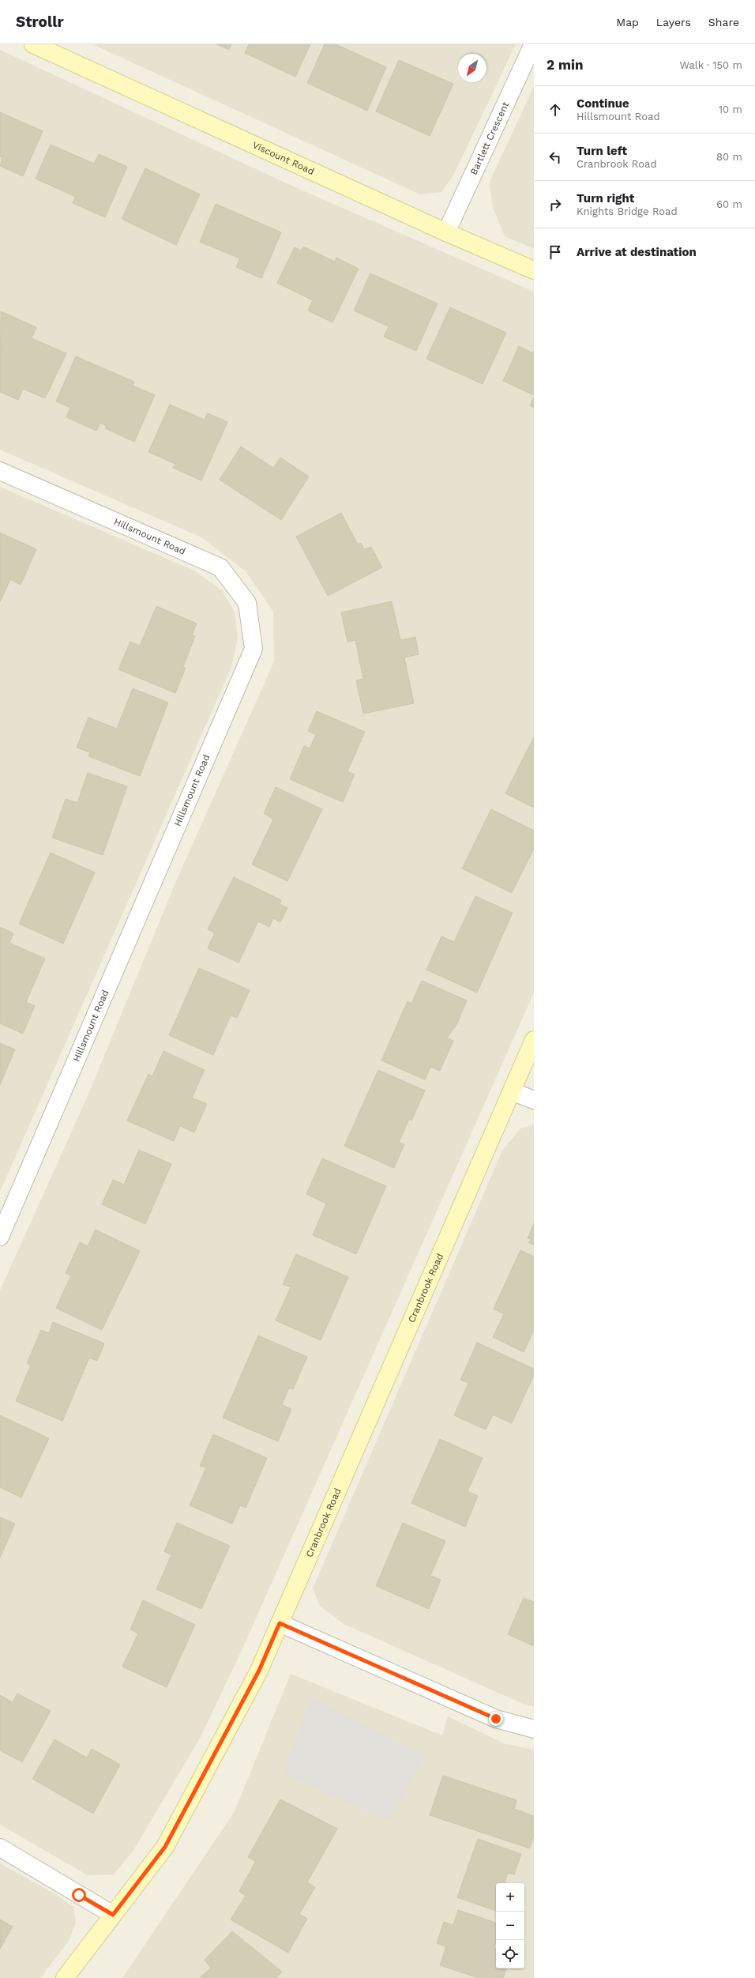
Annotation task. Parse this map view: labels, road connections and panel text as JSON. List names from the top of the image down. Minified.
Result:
{"streets":{"street":["Bartlett Crescent","Viscount Road","Hillsmount Road","Cranbrook Road"]},"crossings":[["Bartlett Crescent","Viscount Road"]],"north":"bottom left","page":{"header":"Strollr","nav":["Map","Layers","Share"],"heading":["2 min","Walk · 150 m"],"list":[["Continue","Hillsmount Road","10 m"],["Turn left","Cranbrook Road","80 m"],["Turn right","Knights Bridge Road","60 m"],"Arrive at destination"],"map_buttons":["+","−"]}}
